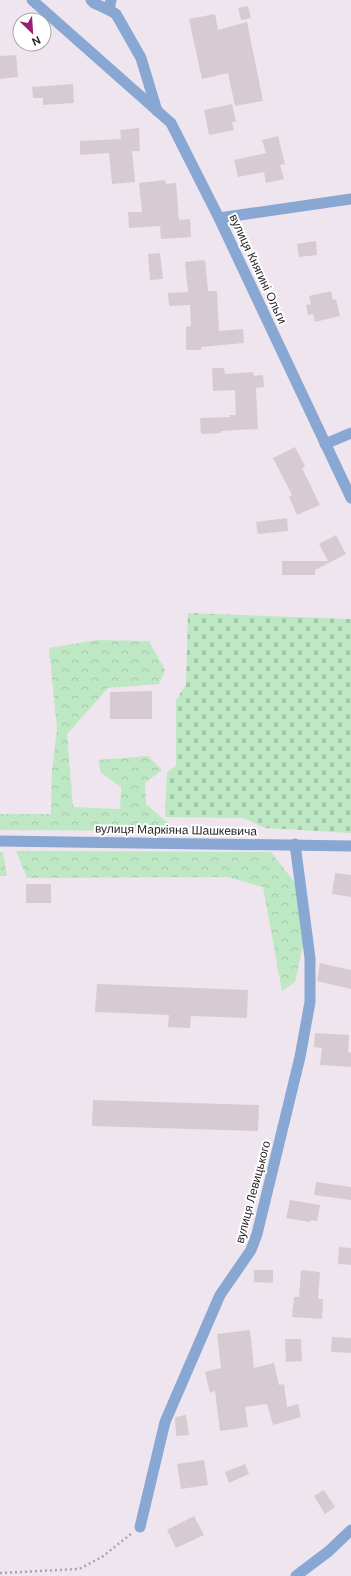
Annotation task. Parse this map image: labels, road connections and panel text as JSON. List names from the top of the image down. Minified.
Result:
{"streets":{"street":["вулиця Княгині Ольги","вулиця Маркіяна Шашкевича","вулиця Левицького"]},"crossings":[["вулиця Маркіяна Шашкевича","вулиця Левицького"]],"north":"bottom right"}
